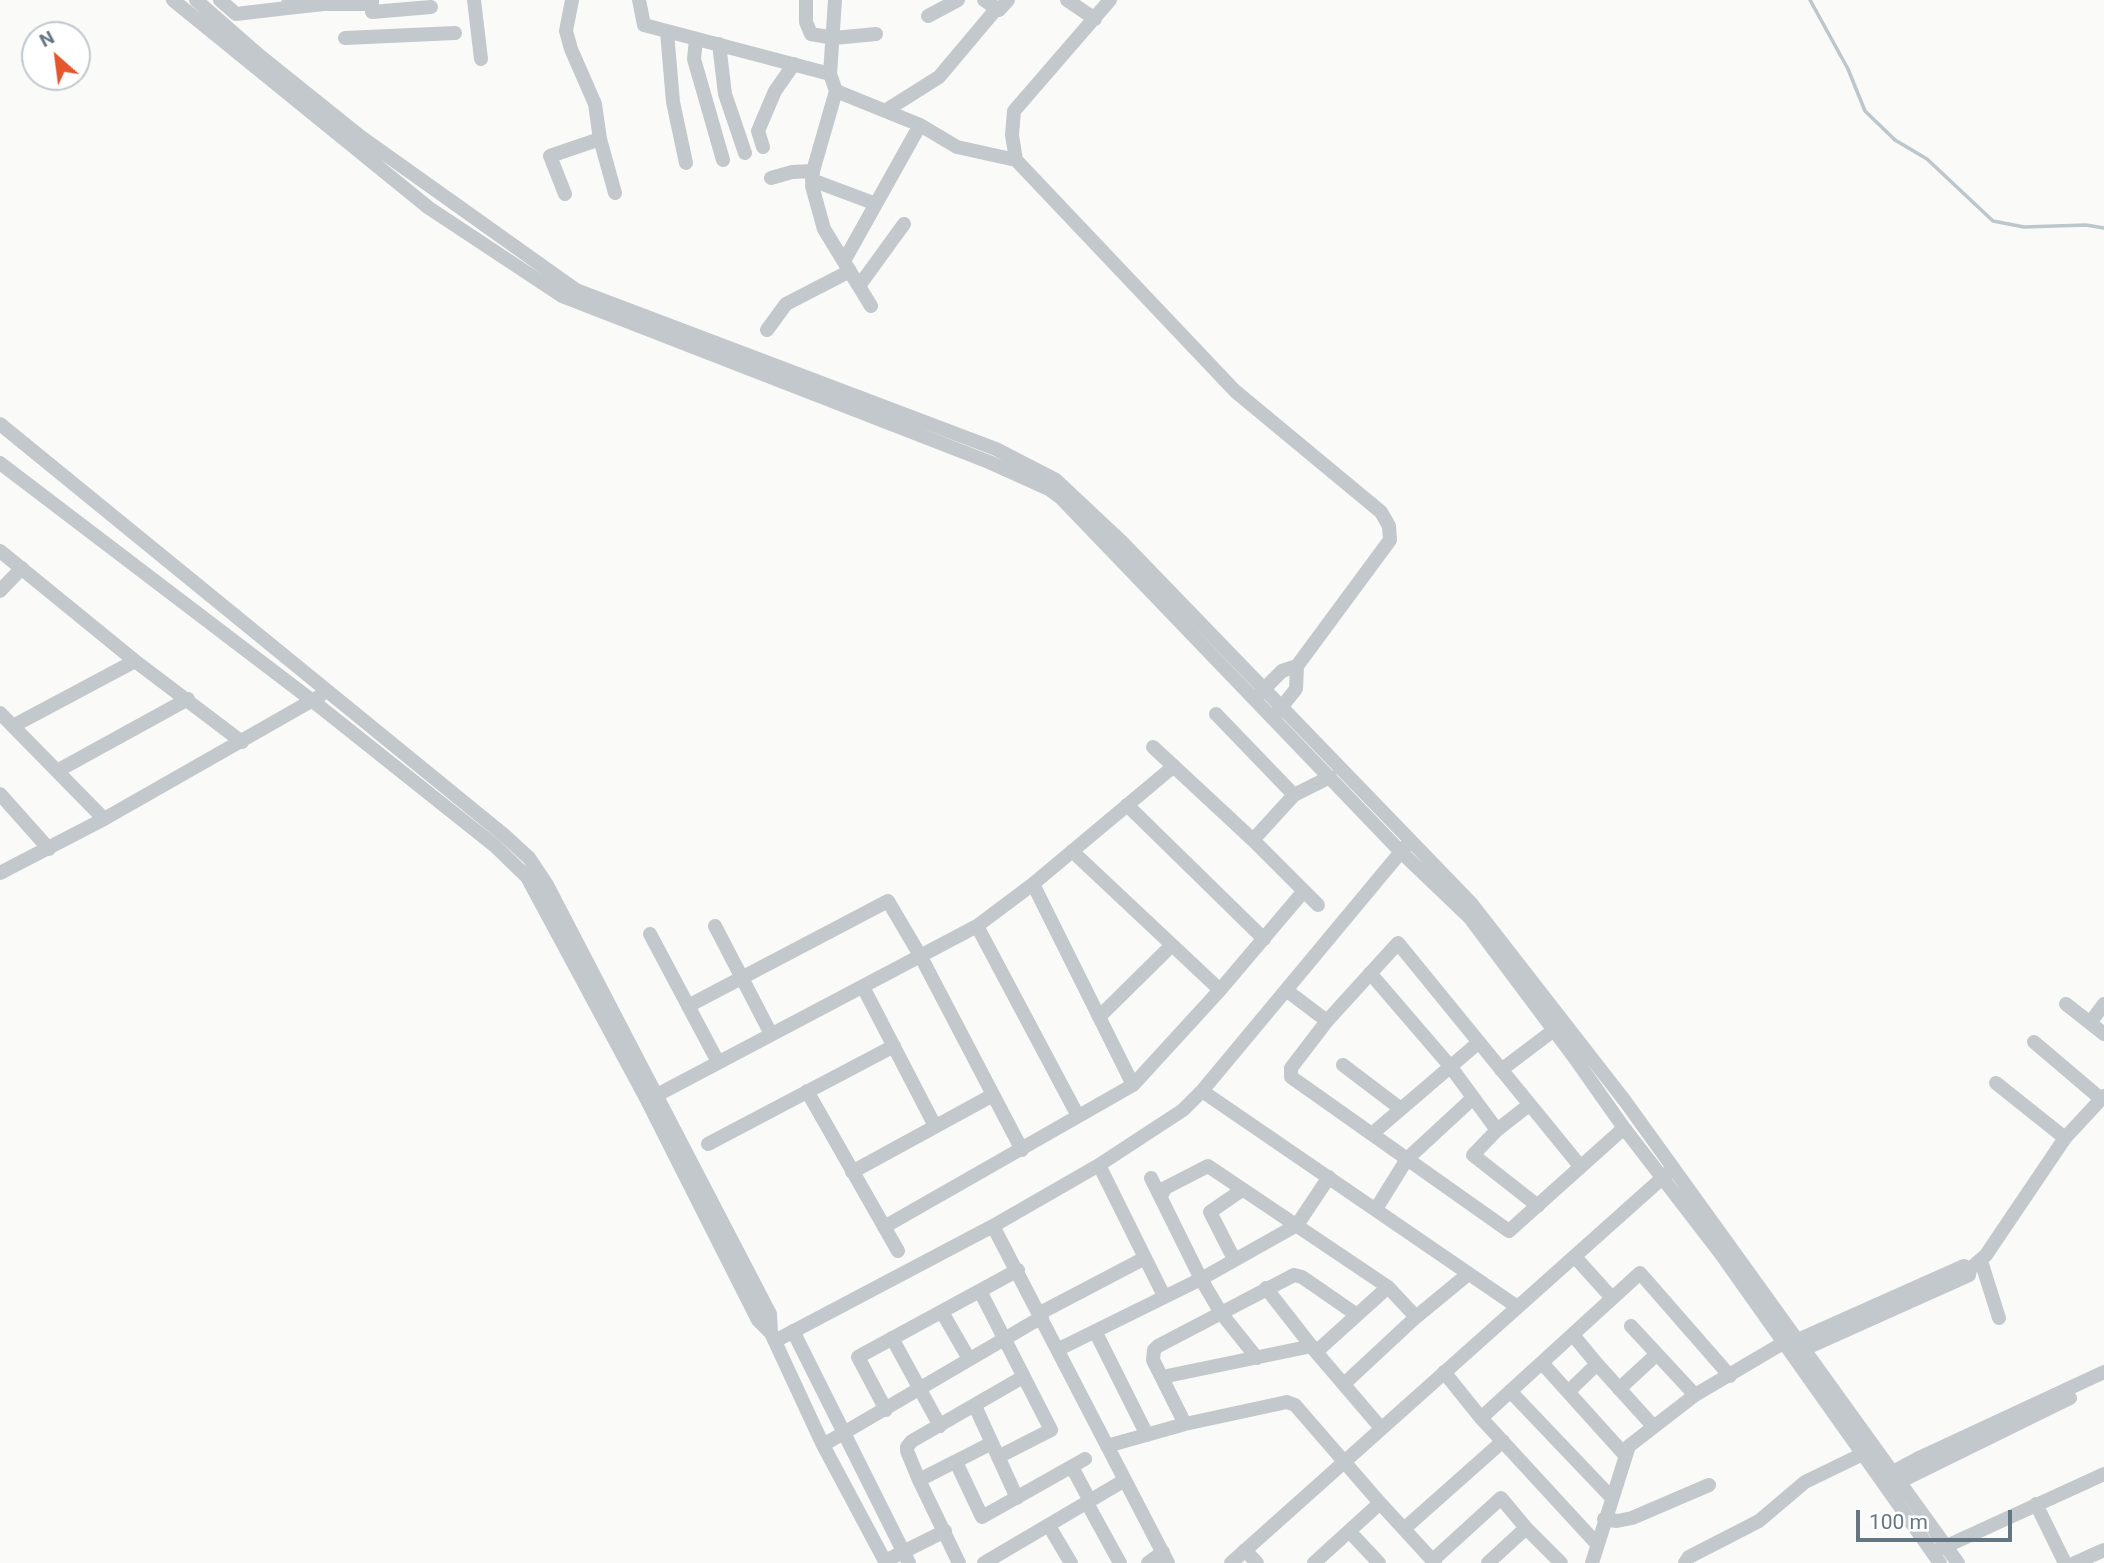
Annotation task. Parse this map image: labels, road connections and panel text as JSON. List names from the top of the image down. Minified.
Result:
{"scale_bar":"100 m","north":"top left"}
